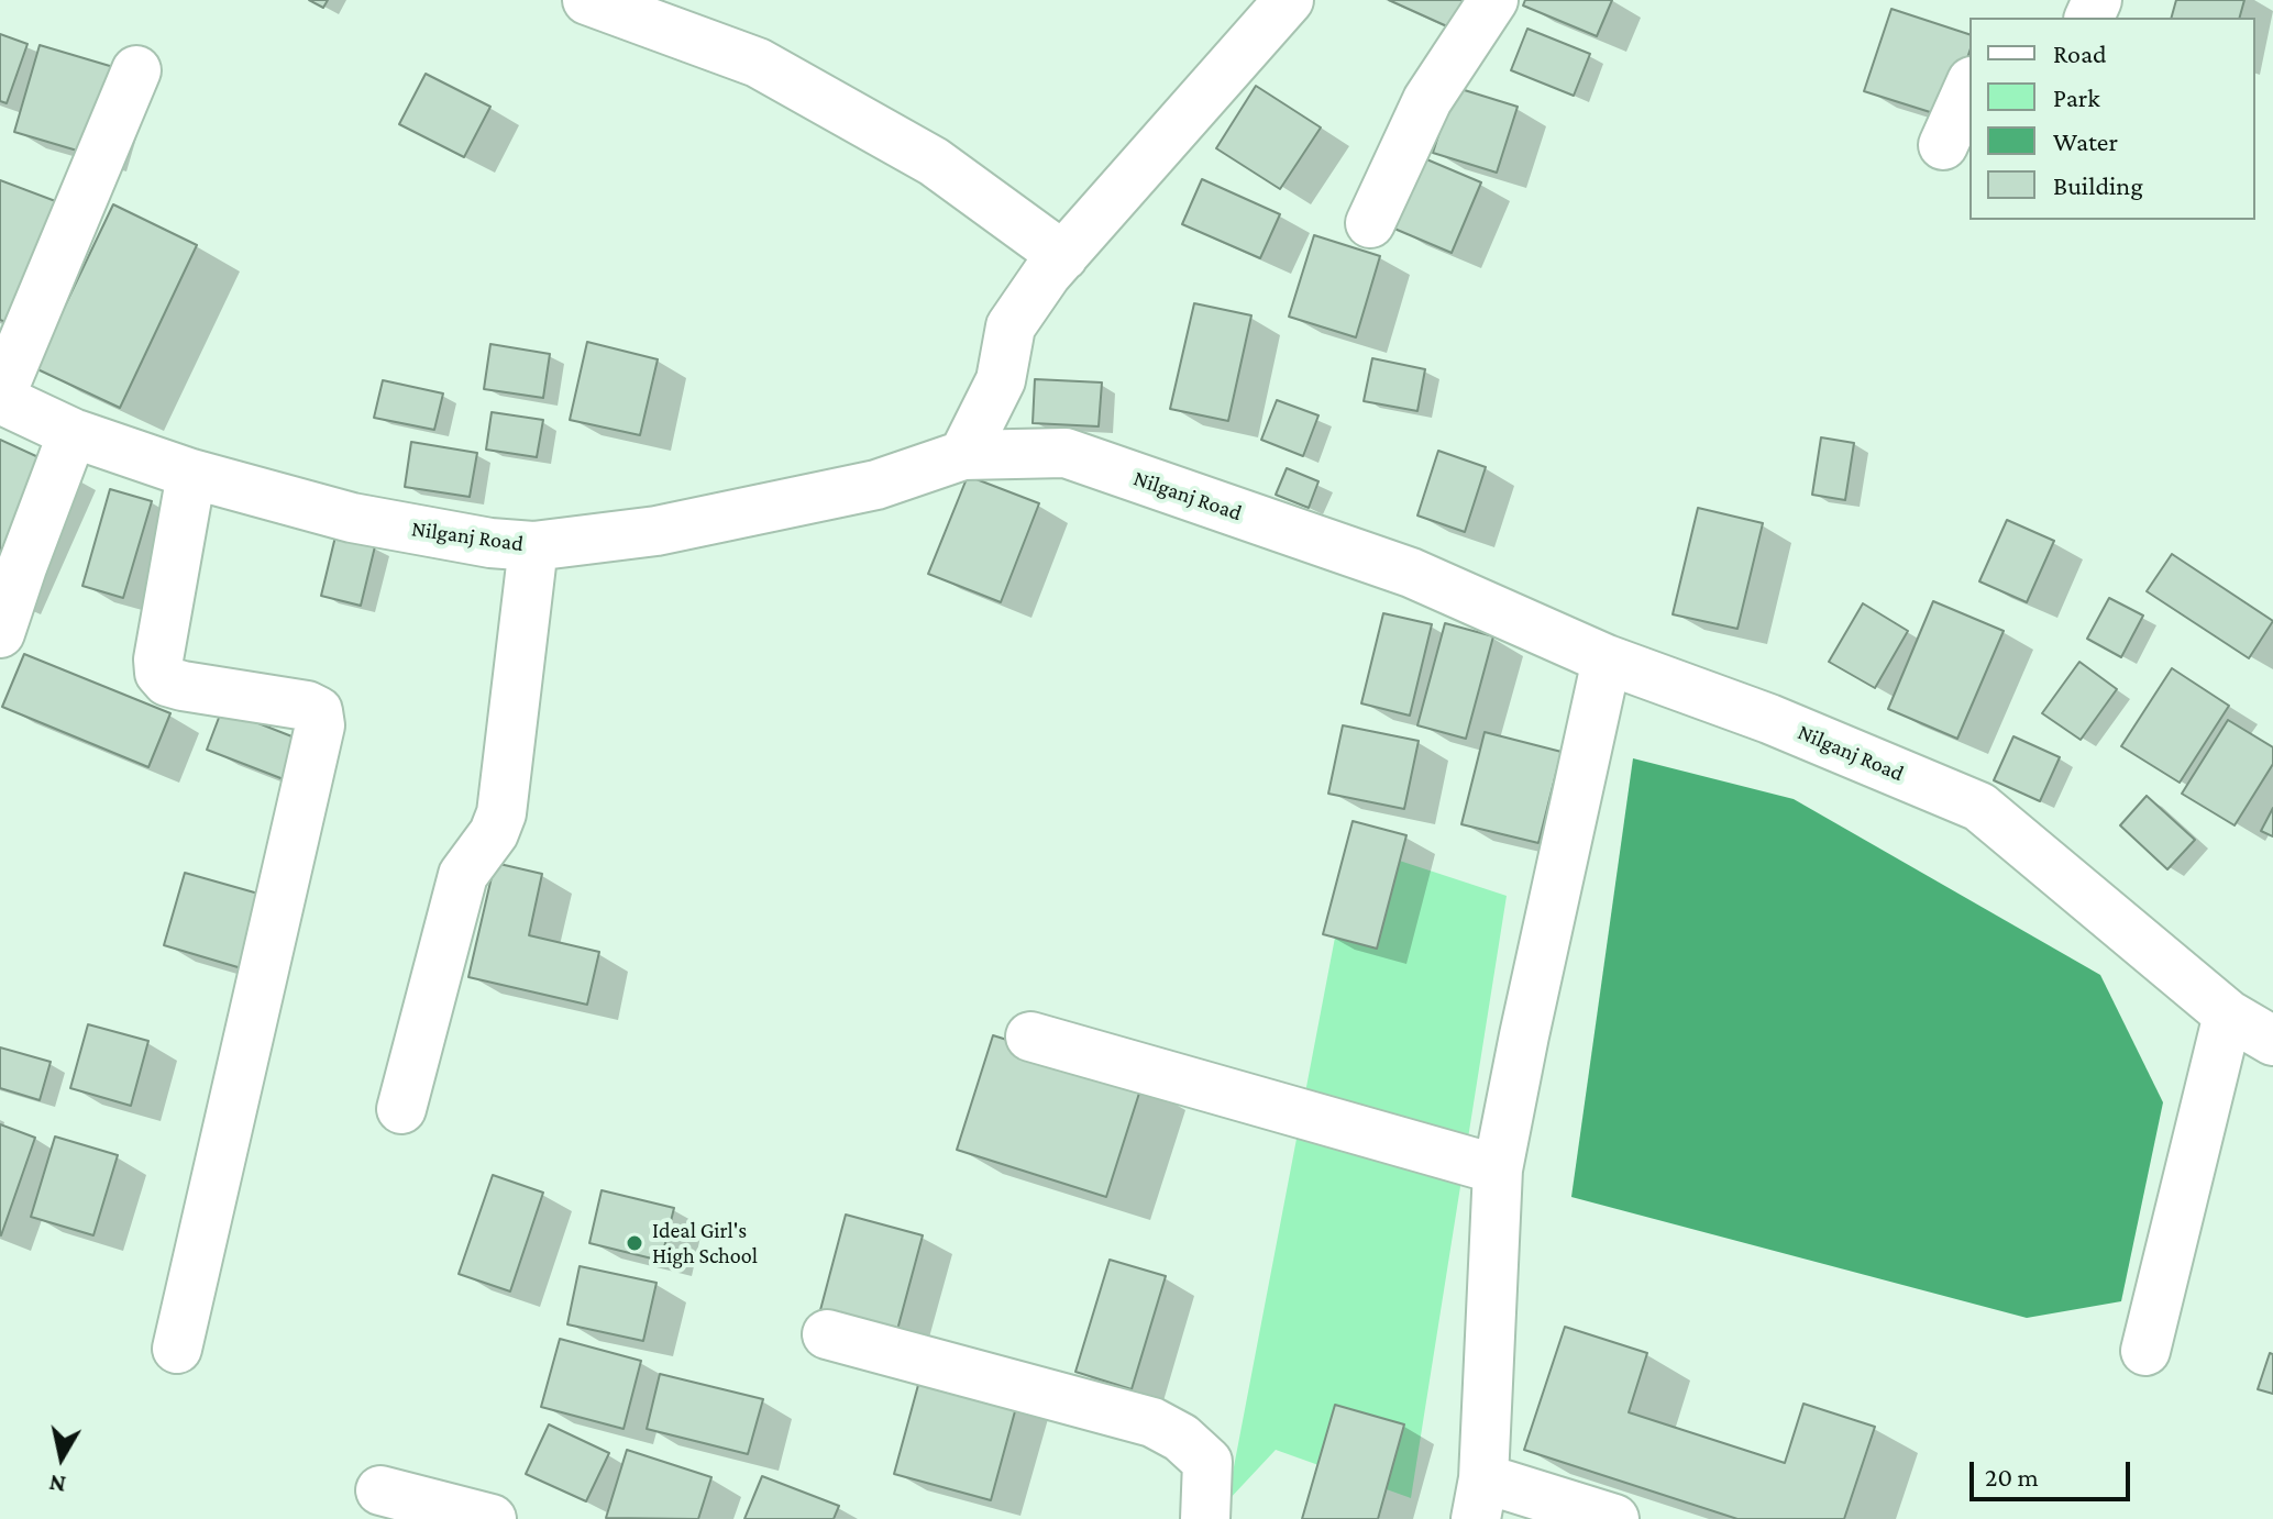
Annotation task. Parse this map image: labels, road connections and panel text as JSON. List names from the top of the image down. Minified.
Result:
{"streets":{"street":["Nilganj Road"]},"places":["Ideal Girl's High School"],"legend":["Road","Park","Water","Building"],"scale_bar":"20 m","north":"bottom"}
